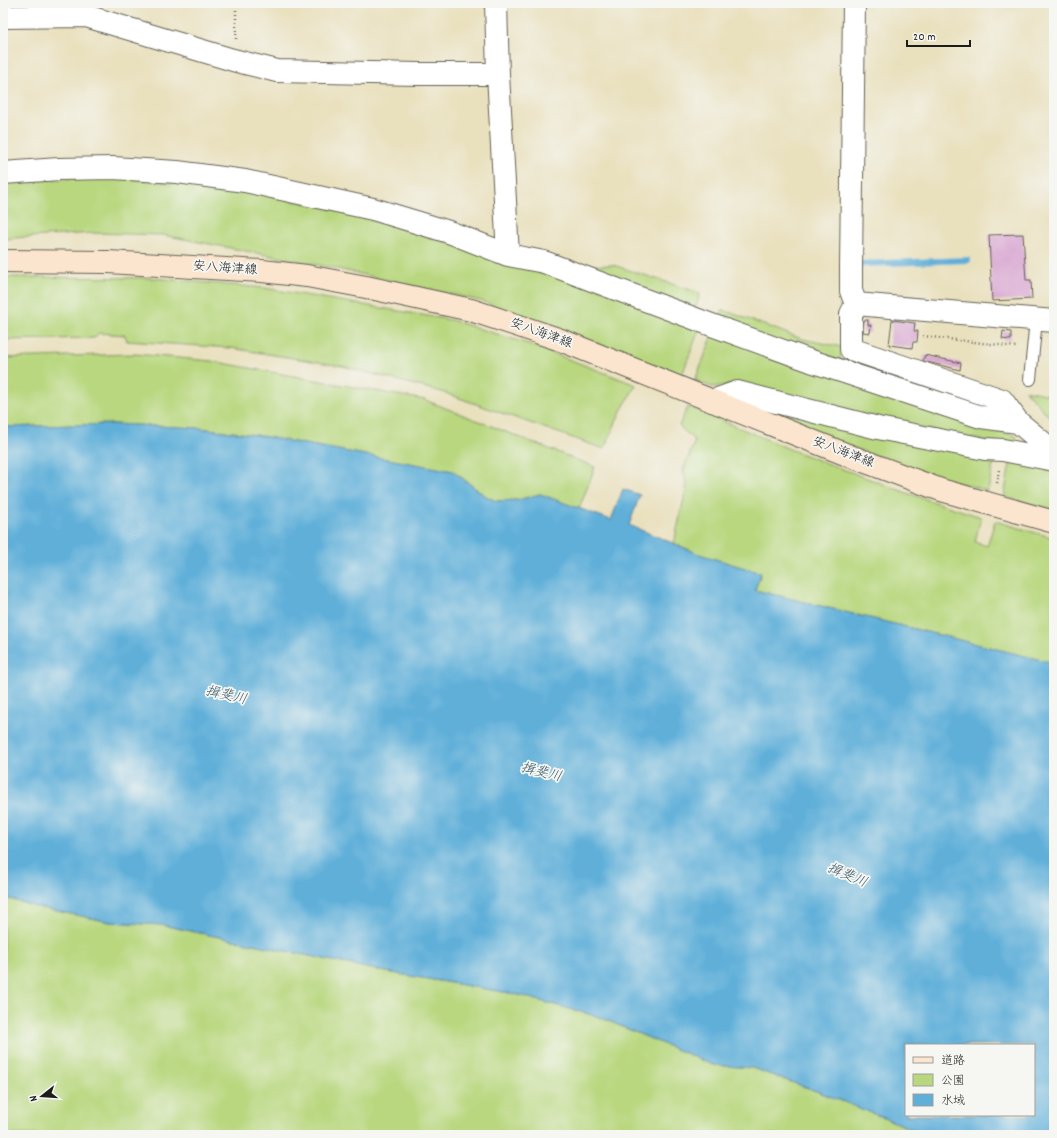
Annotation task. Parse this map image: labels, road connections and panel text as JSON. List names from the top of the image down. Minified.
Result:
{"streets":{"main road":["安八海津線"]},"water":["揖斐川"],"legend":["道路","公園","水域"],"scale_bar":"20 m","north":"left"}
